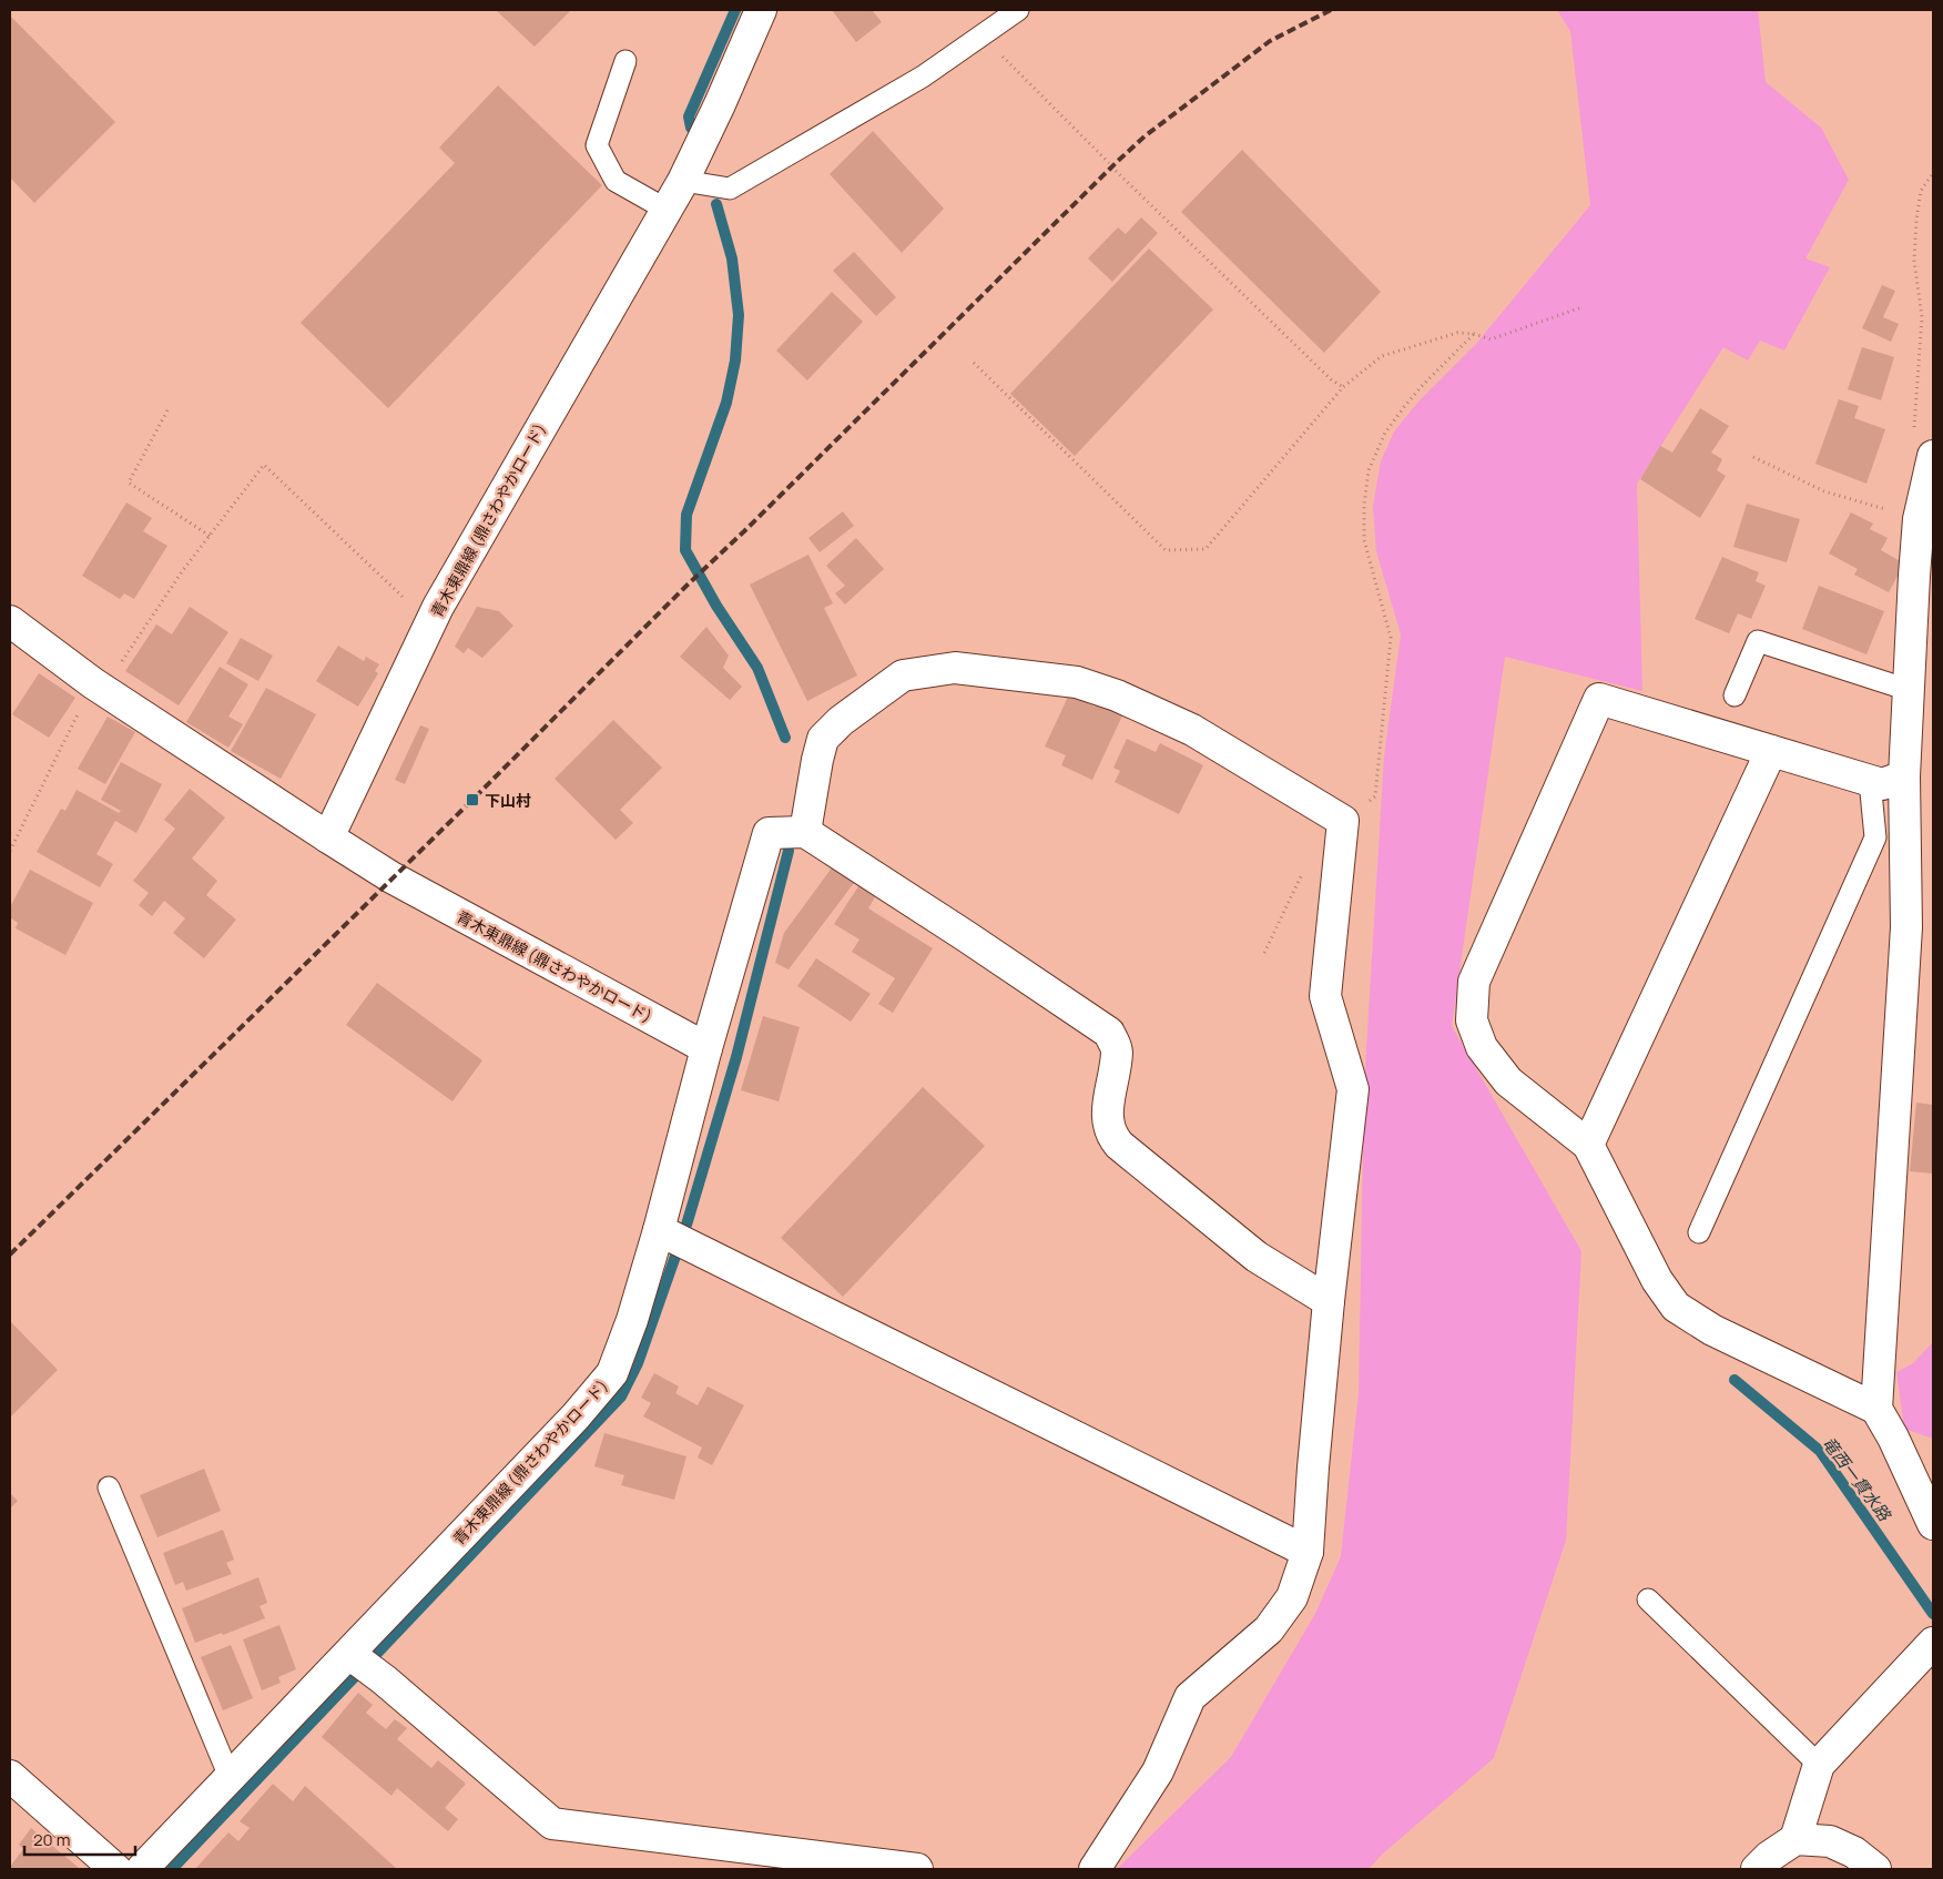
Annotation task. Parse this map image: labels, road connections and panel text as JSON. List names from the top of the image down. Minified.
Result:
{"streets":{"street":["青木東鼎線 (鼎さわやかロード)"]},"water":["竜西一貫水路"],"places":{"transit":["下山村"]},"scale_bar":"20 m"}
